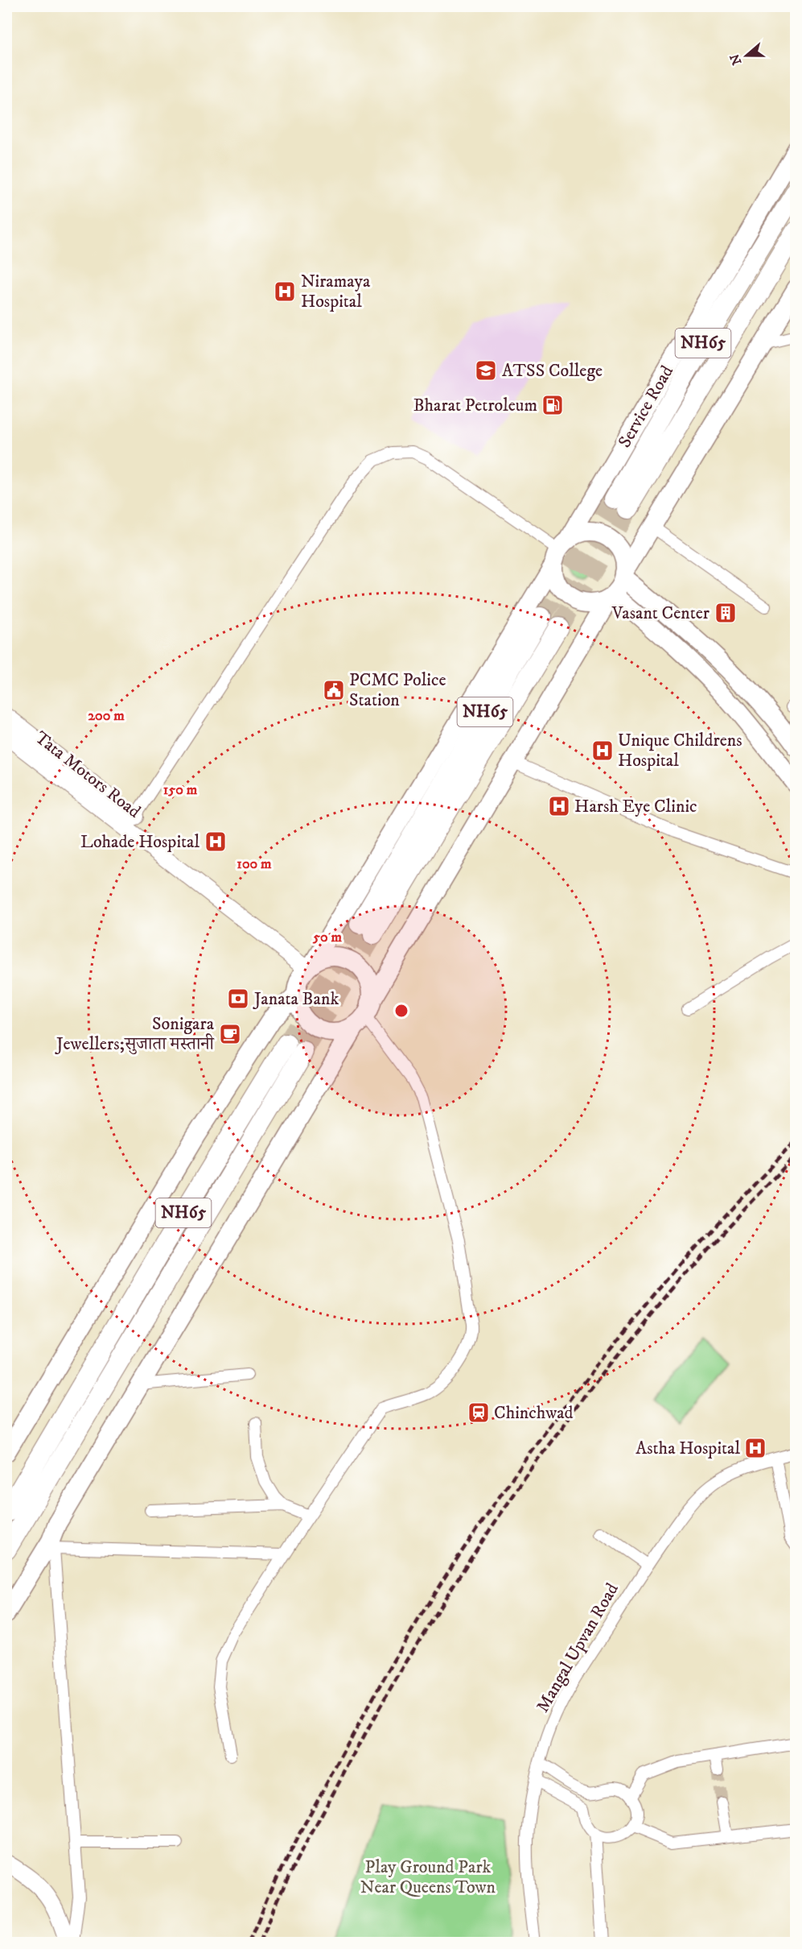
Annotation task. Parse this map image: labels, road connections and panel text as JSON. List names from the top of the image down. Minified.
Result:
{"streets":{"highway":["NH65"],"main road":["Service Road","Tata Motors Road"],"street":["Mangal Upvan Road"]},"crossings":[["Service Road","Tata Motors Road"]],"parks":["Play Ground Park Near Queens Town"],"places":{"hospital":["Niramaya Hospital","Unique Childrens Hospital","Harsh Eye Clinic","Lohade Hospital","Astha Hospital"],"school or university":["ATSS College"],"fuel station":["Bharat Petroleum"],"building":["Vasant Center"],"public building":["PCMC Police Station"],"bank":["Janata Bank"],"cafe":["Sonigara Jewellers;सुजाता मस्तानी"],"station":["Chinchwad"]},"north":"left","rings":["200 m","150 m","100 m","50 m"]}
